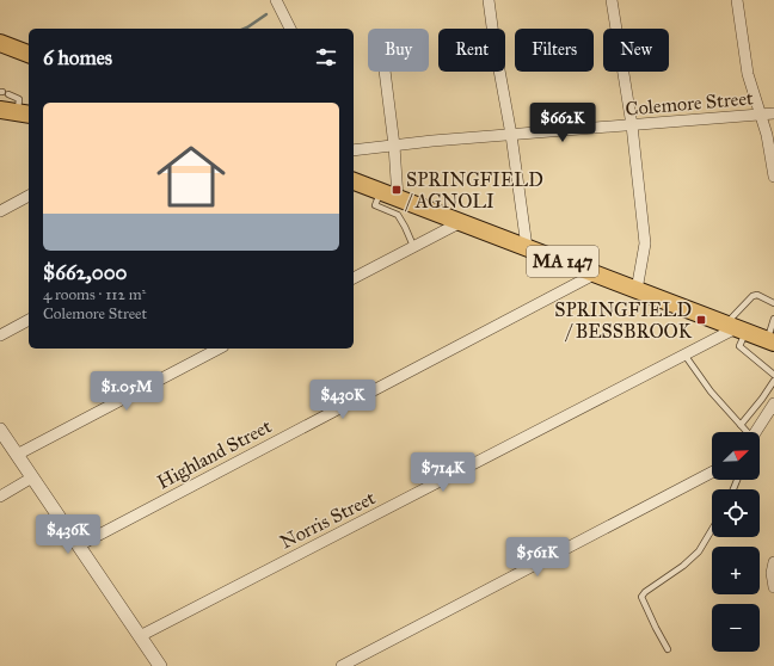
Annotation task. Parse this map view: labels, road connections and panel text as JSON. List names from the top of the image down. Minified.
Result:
{"streets":{"main road":["MA 147"],"street":["Colemore Street","Highland Street","Norris Street"]},"crossings":[["MA 147","Highland Street"],["MA 147","Norris Street"]],"places":{"transit":["SPRINGFIELD / AGNOLI","SPRINGFIELD / BESSBROOK"]},"north":"top right","page":{"chip":["Buy","Rent","Filters","New"],"heading":"6 homes","list":[{"name":"$662,000","note":"4 rooms · 112 m² · Colemore Street"}],"price":["$662K","$1.05M","$430K","$714K","$436K","$561K"],"map_buttons":["+","−"]}}
